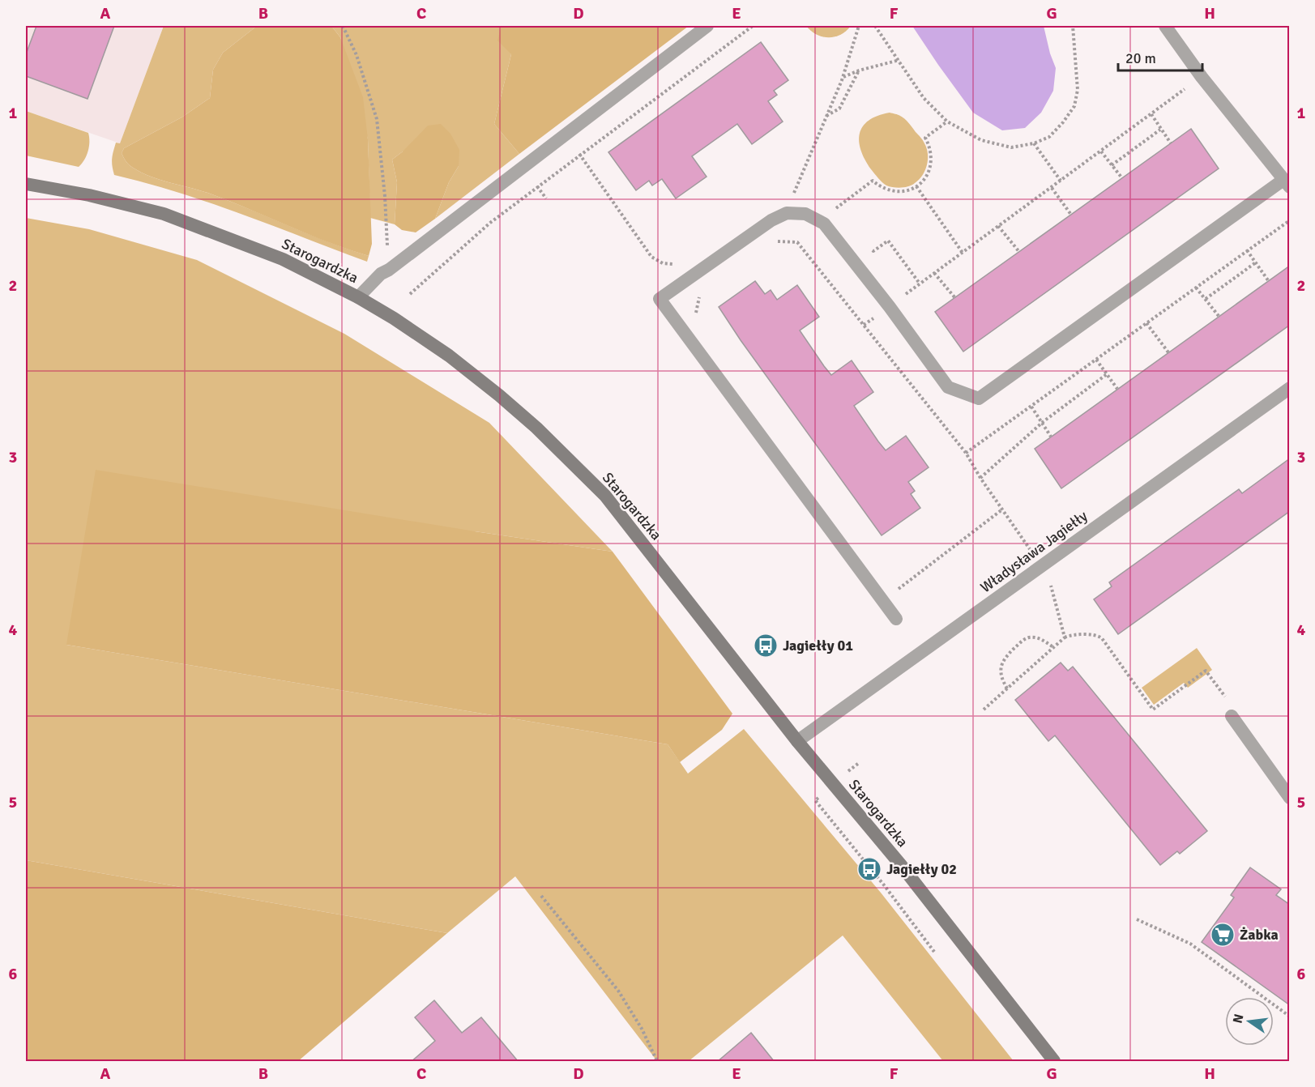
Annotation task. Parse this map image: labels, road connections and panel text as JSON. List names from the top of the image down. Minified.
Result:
{"streets":{"main road":["Starogardzka"],"street":["Władysława Jagiełły"]},"crossings":[["Starogardzka","Władysława Jagiełły"]],"places":{"bus stop":["Jagiełły 01","Jagiełły 02"],"supermarket":["Żabka"]},"scale_bar":"20 m","north":"left","grid":{"columns":["A","B","C","D","E","F","G","H"],"rows":["1","2","3","4","5","6"]}}
